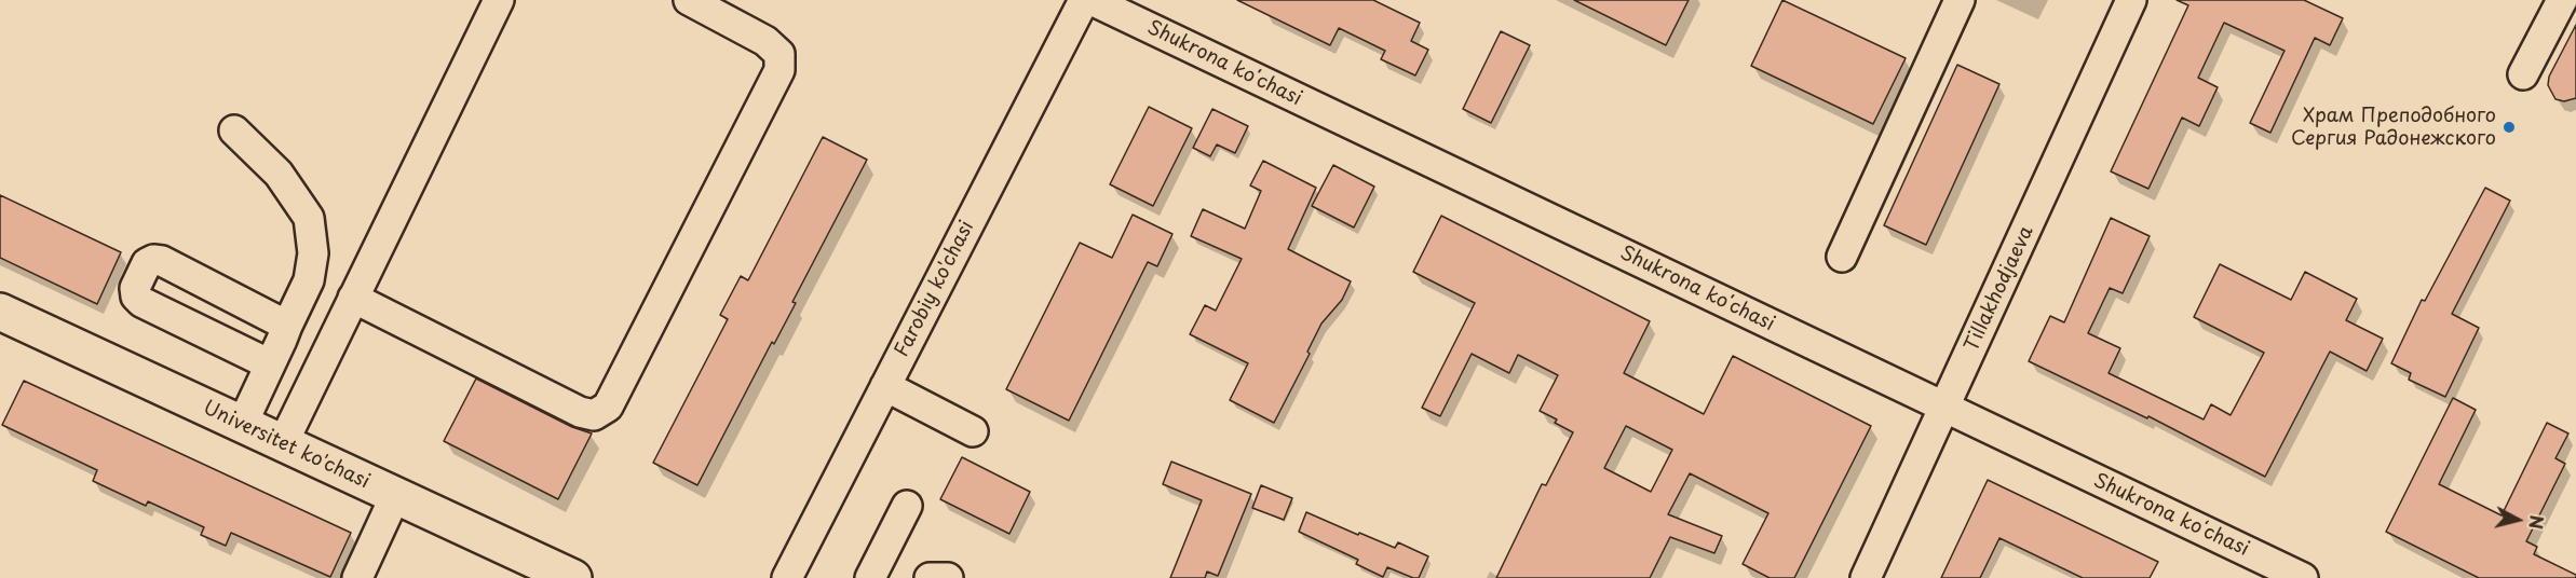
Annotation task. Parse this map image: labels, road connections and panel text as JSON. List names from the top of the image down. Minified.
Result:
{"streets":{"main road":["Universitet ko'chasi"],"street":["Shukrona koʻchasi","Farobiy ko'chasi","Tillakhodjaeva"]},"crossings":[["Shukrona koʻchasi","Tillakhodjaeva"]],"places":["Храм Преподобного Сергия Радонежского"],"north":"right"}
